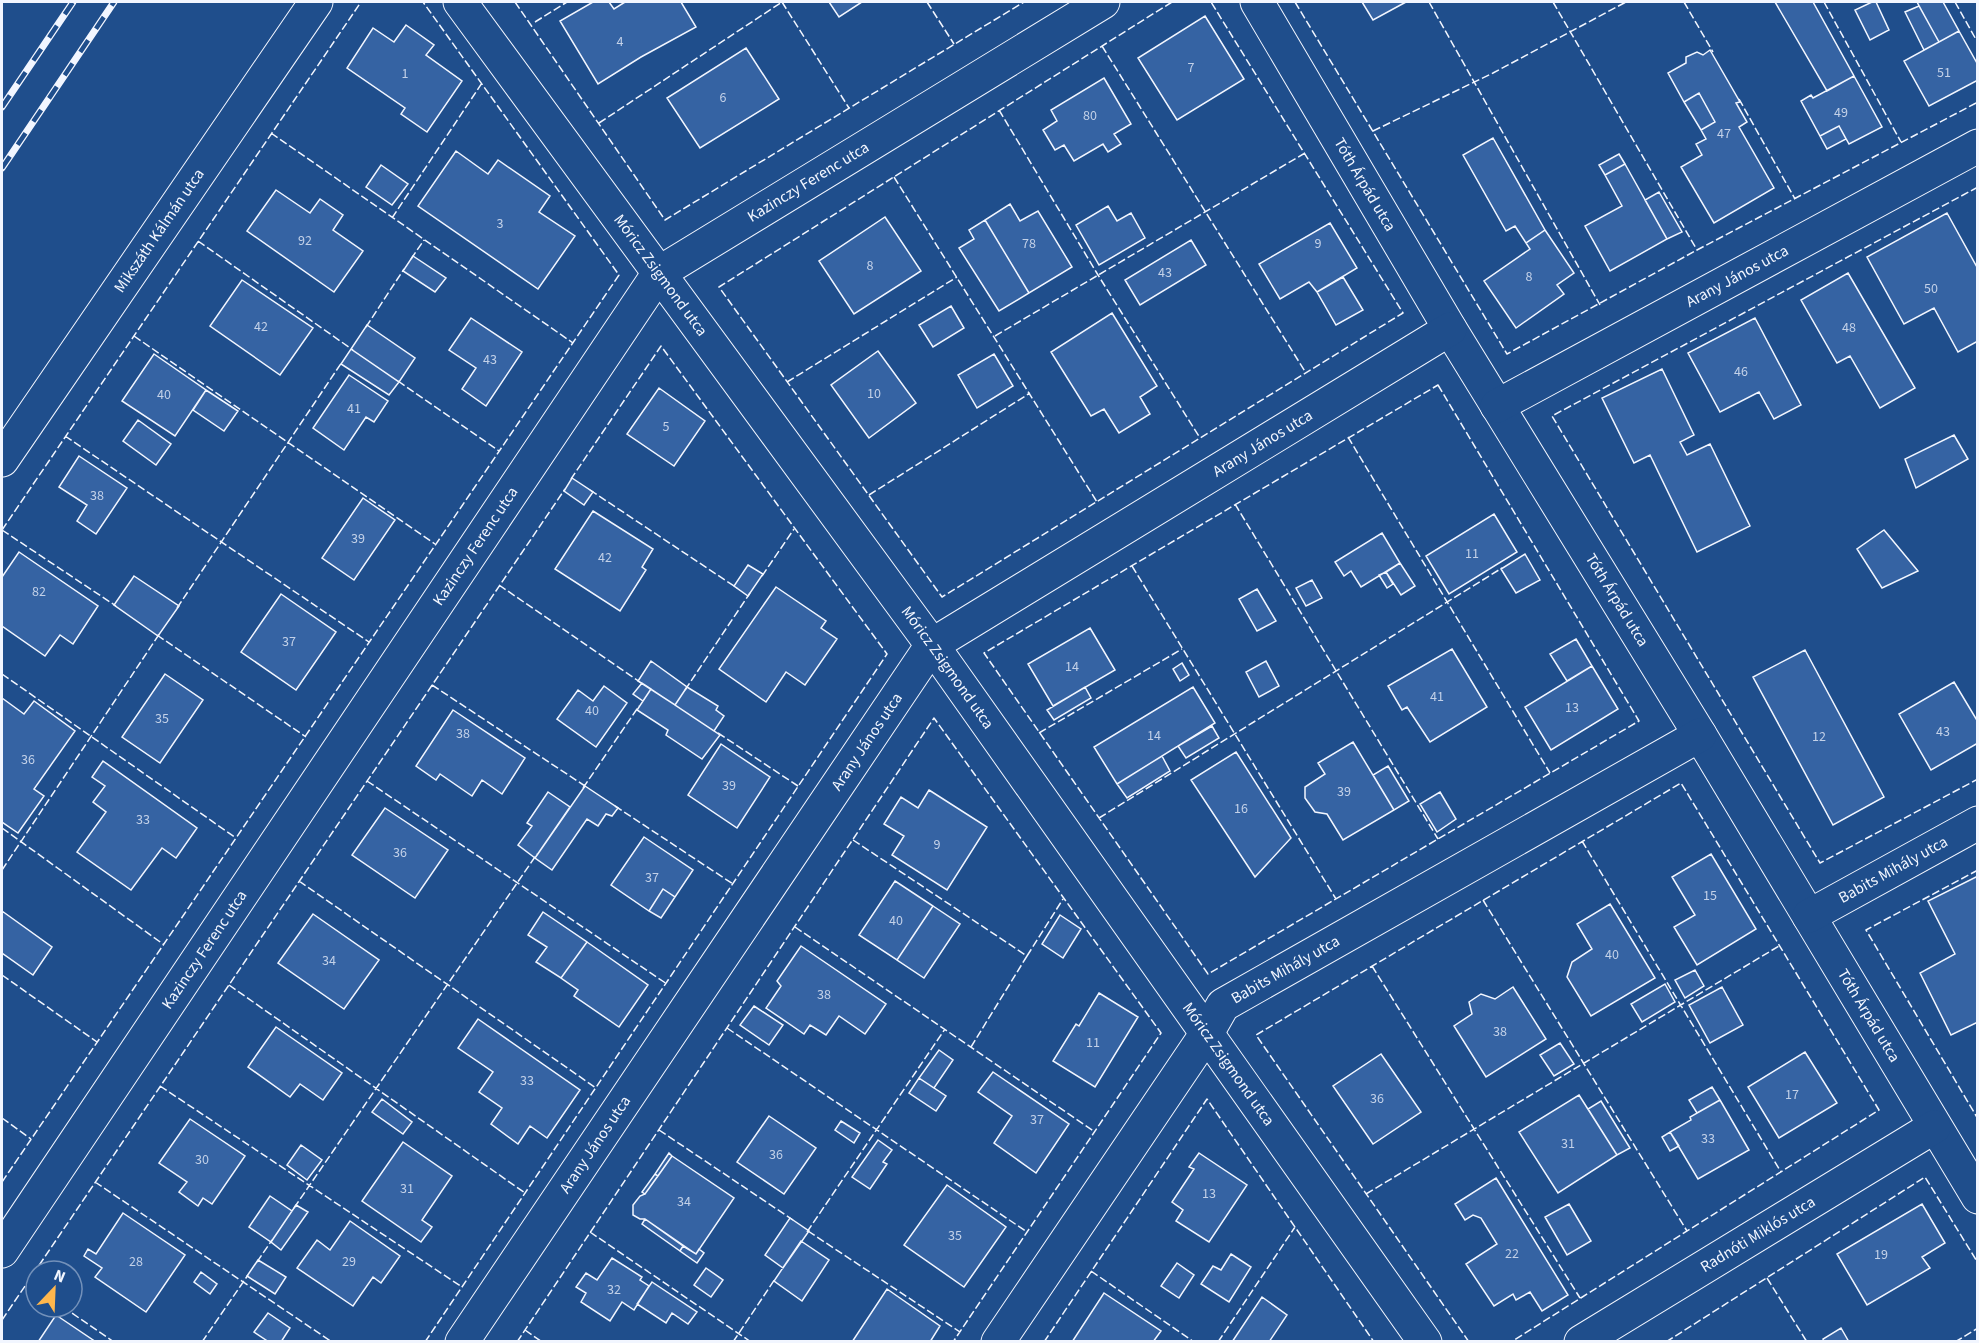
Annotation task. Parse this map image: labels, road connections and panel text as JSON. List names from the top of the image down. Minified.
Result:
{"streets":{"street":["Kazinczy Ferenc utca","Tóth Árpád utca","Mikszáth Kálmán utca","Móricz Zsigmond utca","Arany János utca","Babits Mihály utca","Radnóti Miklós utca"]},"crossings":[["Kazinczy Ferenc utca","Móricz Zsigmond utca"],["Tóth Árpád utca","Arany János utca"],["Tóth Árpád utca","Babits Mihály utca"],["Tóth Árpád utca","Radnóti Miklós utca"],["Móricz Zsigmond utca","Arany János utca"],["Móricz Zsigmond utca","Babits Mihály utca"]],"house_numbers":["4","7","51","1","6","49","80","47","3","92","78","9","8","43","8","50","42","48","43","46","10","40","41","5","38","39","11","42","82","37","14","41","13","40","35","43","38","14","12","36","39","39","16","33","9","36","37","15","40","40","34","38","38","11","33","17","36","37","33","31","36","30","31","13","34","35","22","19","28","29","32"],"north":"top right"}
